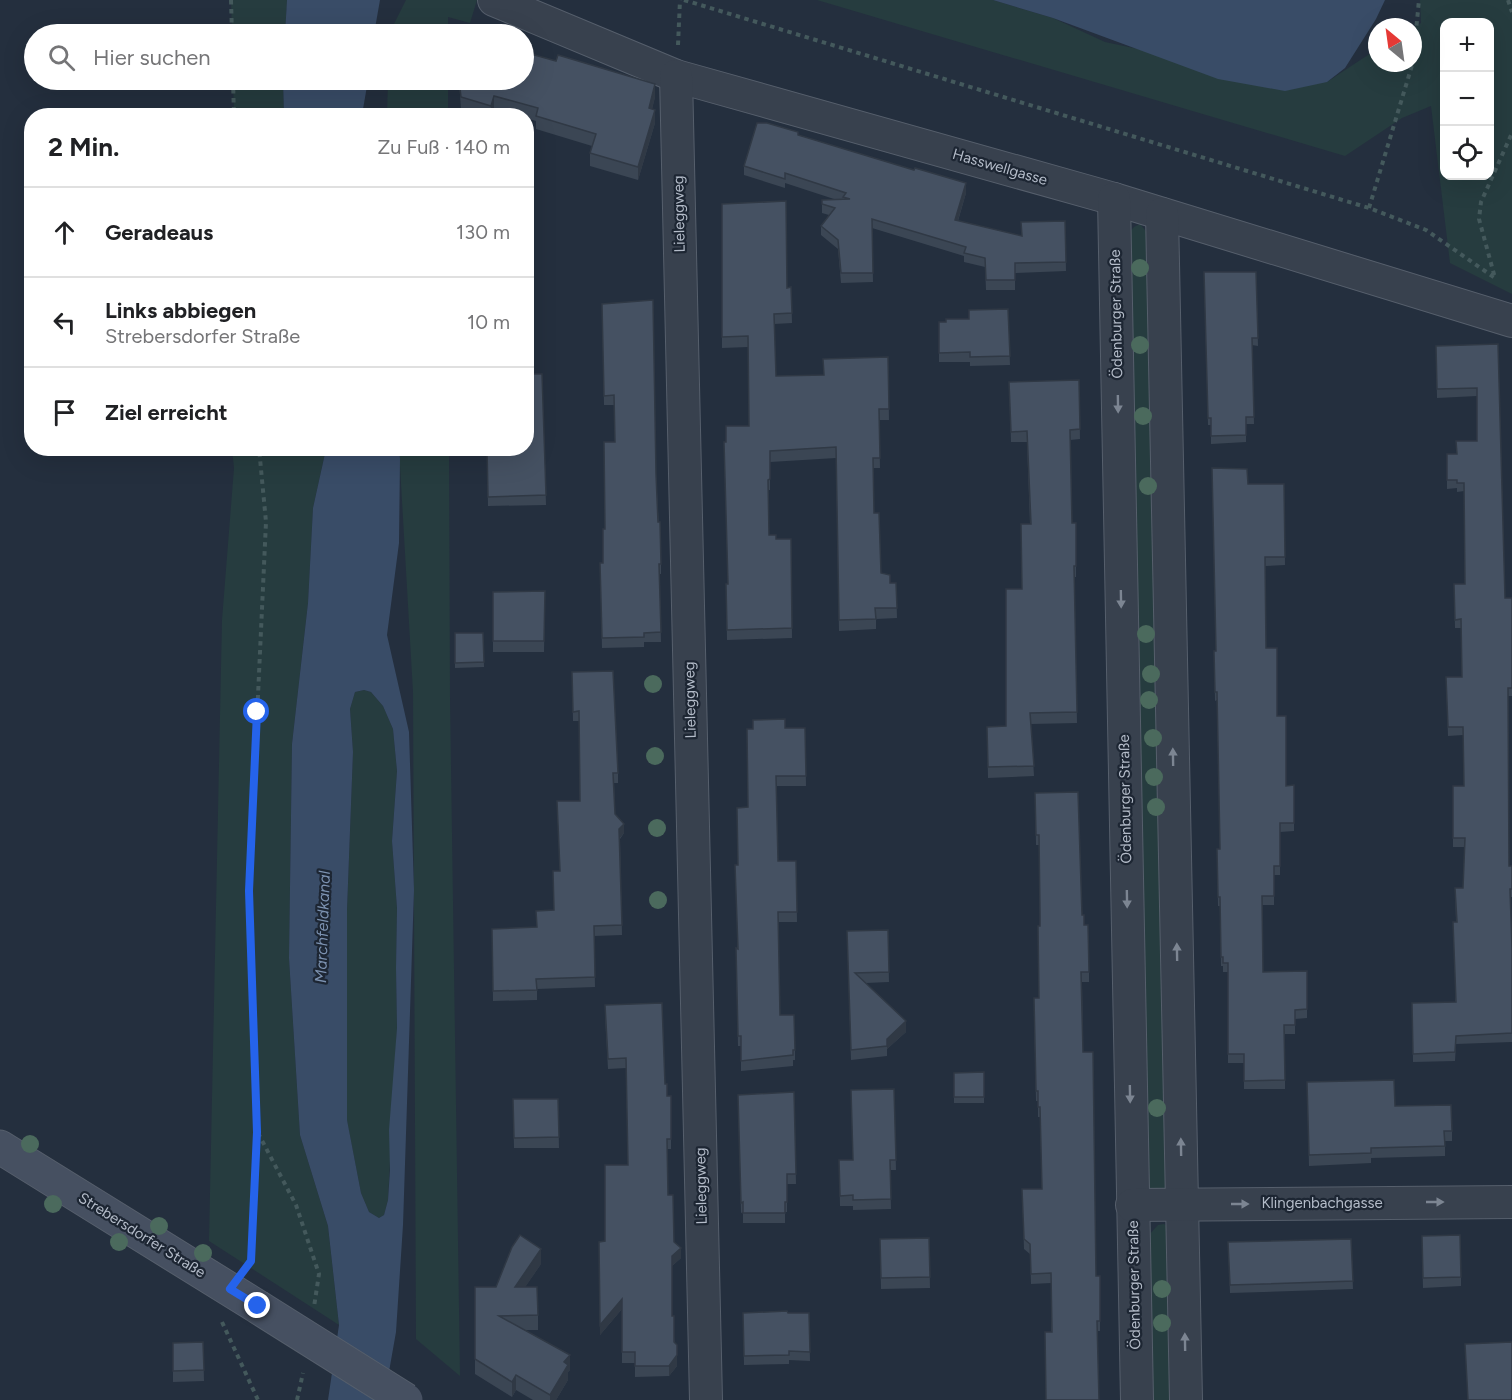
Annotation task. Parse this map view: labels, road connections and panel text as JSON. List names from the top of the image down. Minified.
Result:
{"streets":{"street":["Hasswellgasse","Lieleggweg","Ödenburger Straße","Klingenbachgasse","Strebersdorfer Straße"]},"crossings":[["Hasswellgasse","Lieleggweg"],["Hasswellgasse","Ödenburger Straße"],["Ödenburger Straße","Klingenbachgasse"]],"one_way":["Klingenbachgasse"],"water":["Marchfeldkanal"],"north":"top left","page":{"map_buttons":["+","−"],"search":"Hier suchen","heading":["2 Min.","Zu Fuß · 140 m"],"list":[["Geradeaus","130 m"],["Links abbiegen","Strebersdorfer Straße","10 m"],"Ziel erreicht"]}}
